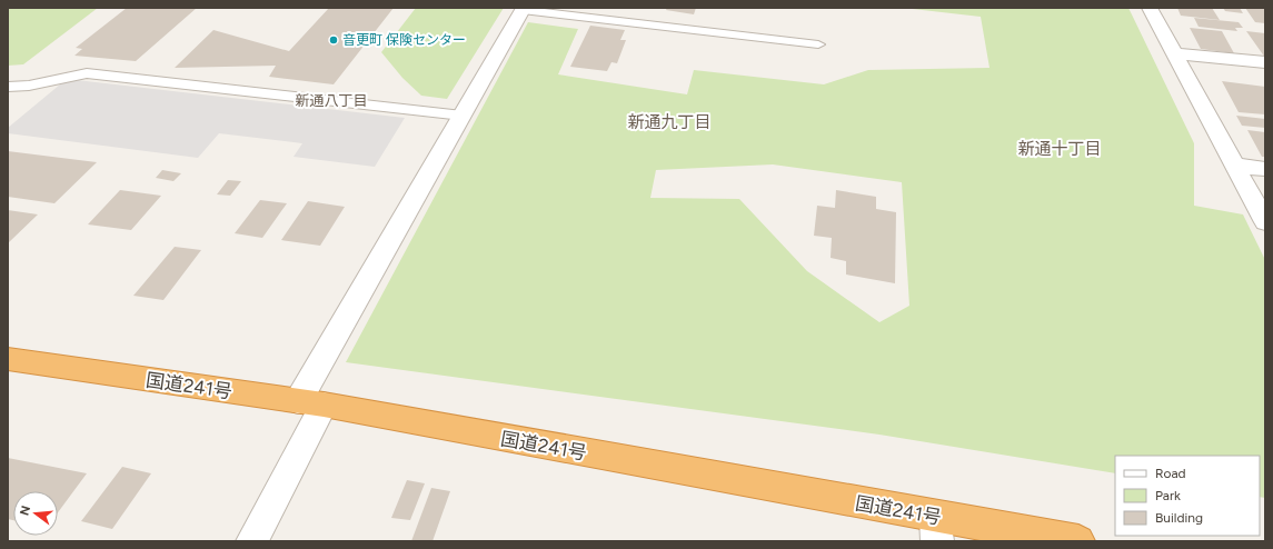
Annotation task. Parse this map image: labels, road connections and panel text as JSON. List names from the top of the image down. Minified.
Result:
{"streets":{"highway":["国道241号"]},"districts":["新通八丁目","新通九丁目","新通十丁目"],"places":["音更町 保険センター"],"legend":["Road","Park","Building"],"north":"left"}
